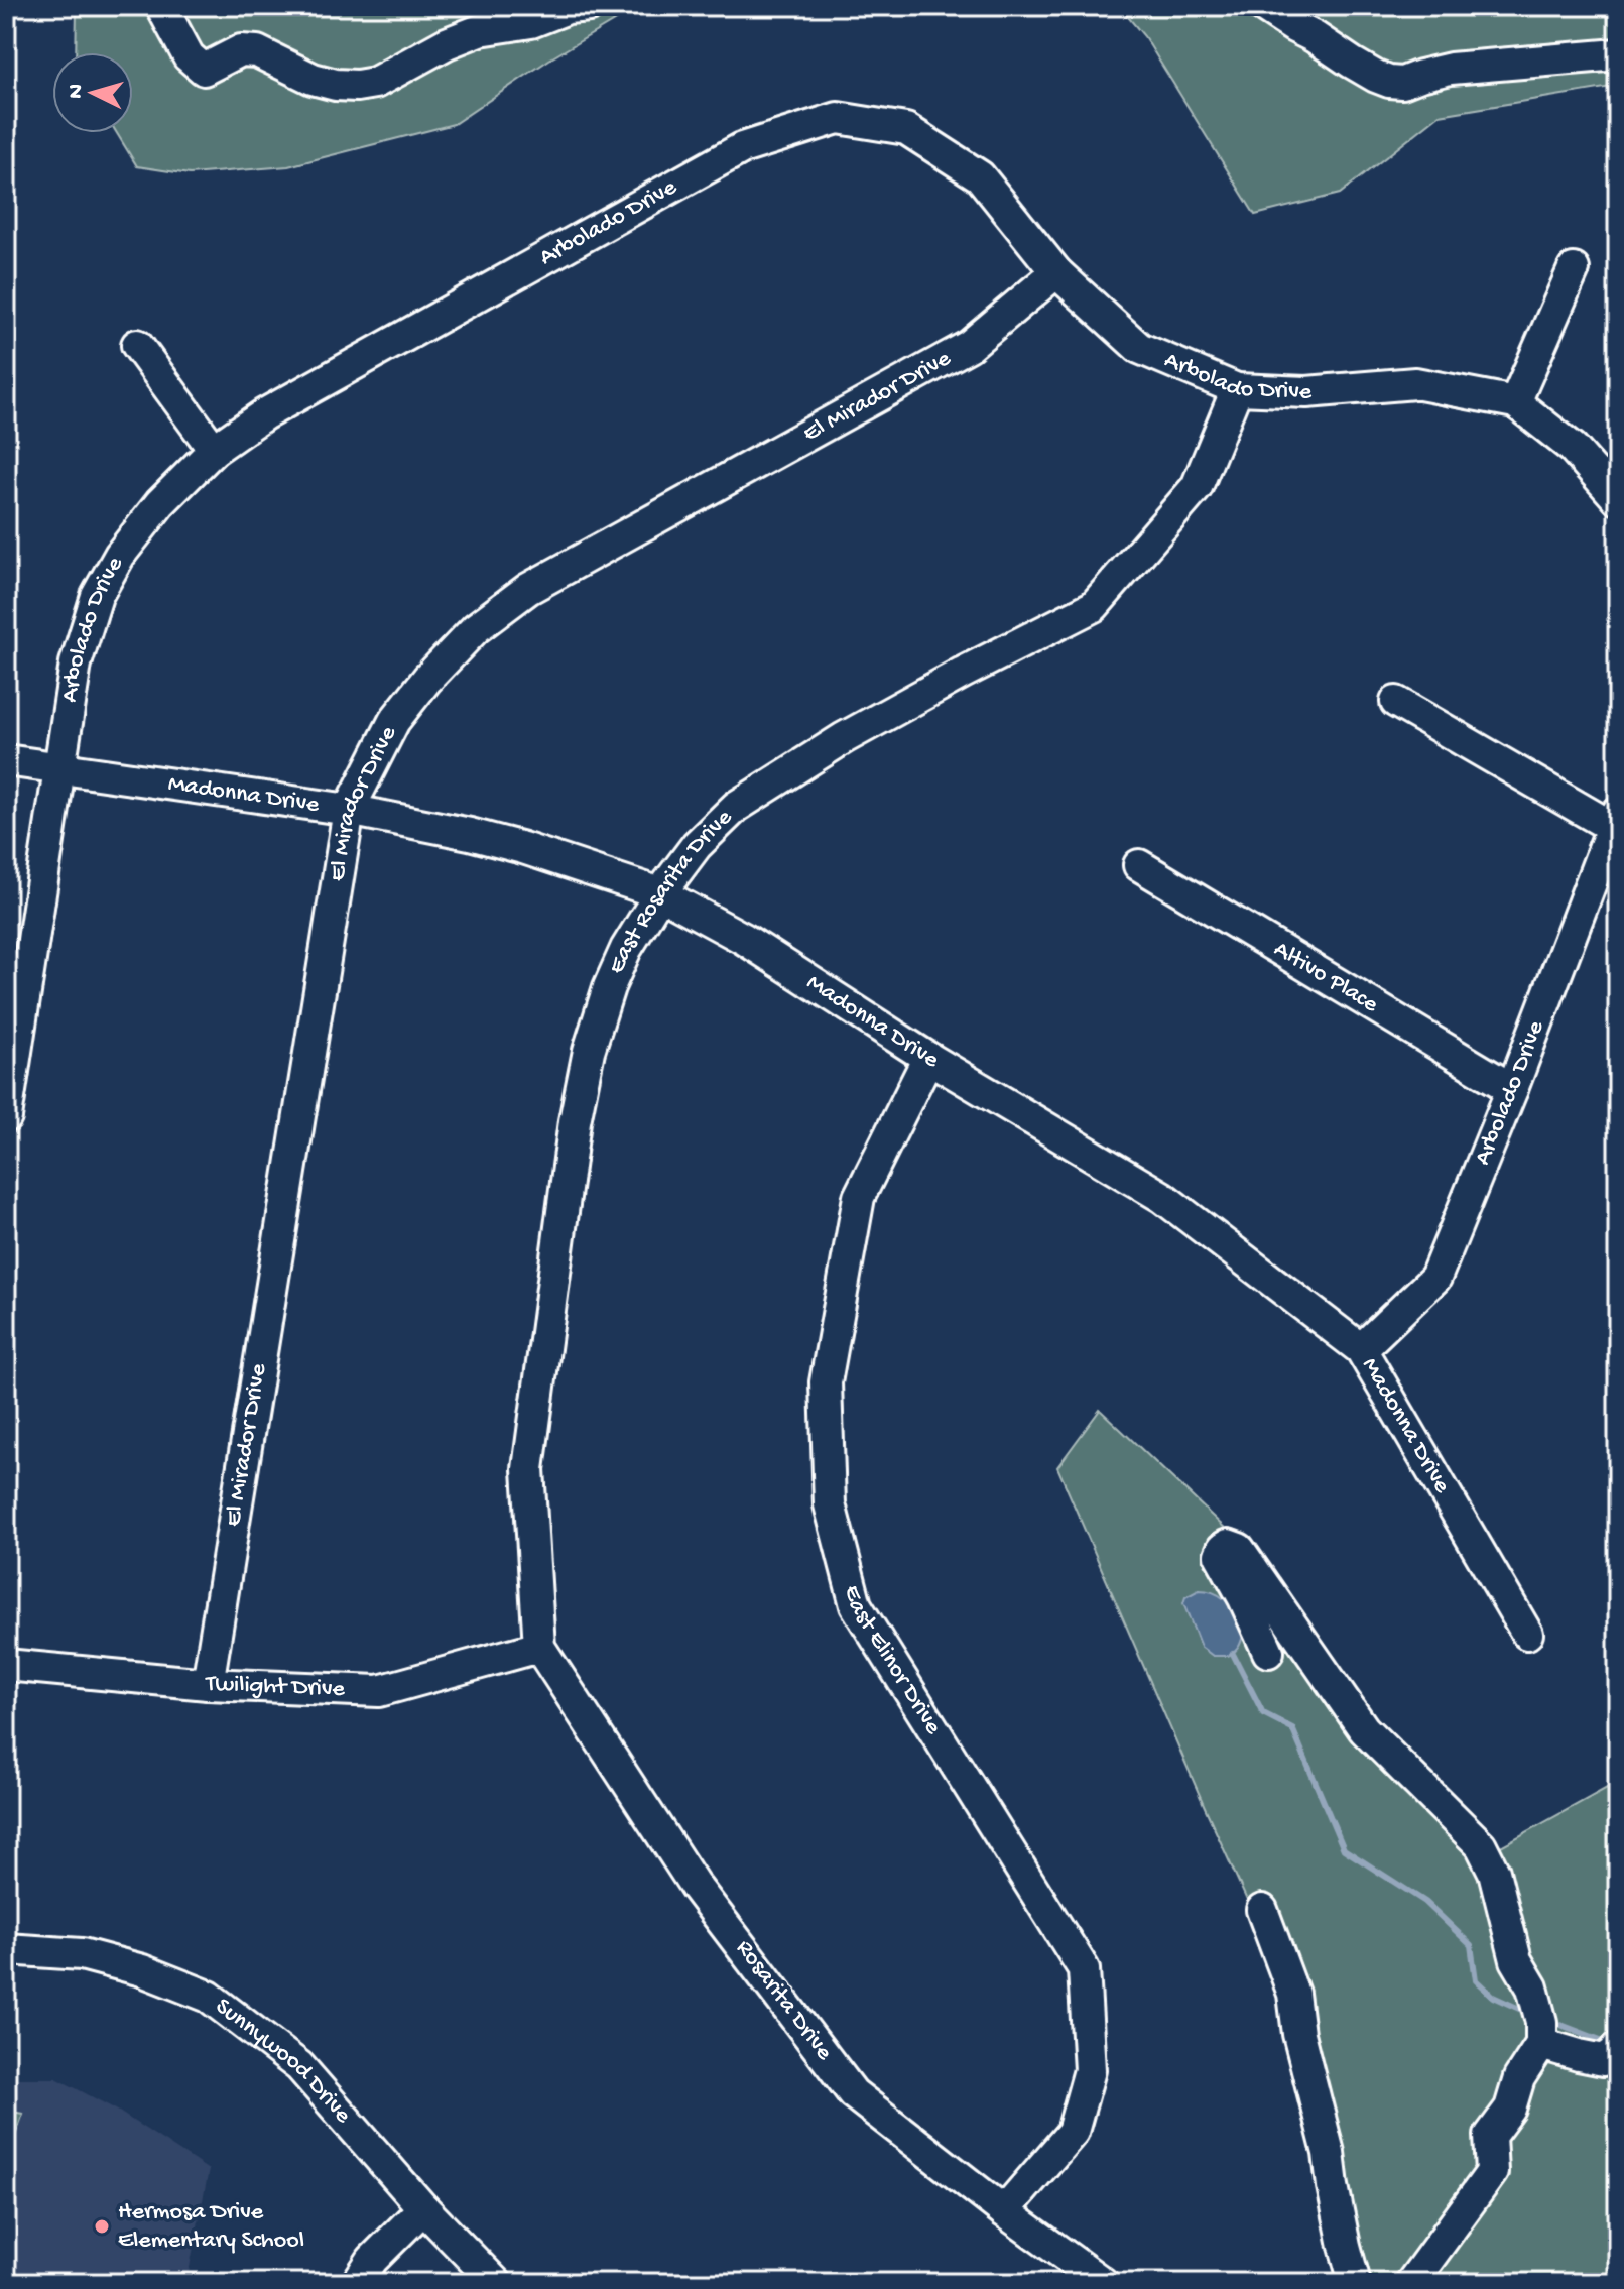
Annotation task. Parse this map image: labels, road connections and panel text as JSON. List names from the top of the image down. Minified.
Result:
{"streets":{"street":["Arbolado Drive","El Mirador Drive","Madonna Drive","East Rosarita Drive","Altivo Place","East Elinor Drive","Twilight Drive","Rosarita Drive","Sunnywood Drive"]},"crossings":[["Arbolado Drive","El Mirador Drive"],["Arbolado Drive","Madonna Drive"],["Arbolado Drive","East Rosarita Drive"],["Arbolado Drive","Altivo Place"],["El Mirador Drive","Madonna Drive"],["El Mirador Drive","Twilight Drive"],["Madonna Drive","East Rosarita Drive"],["Madonna Drive","East Elinor Drive"],["East Rosarita Drive","Twilight Drive"],["East Rosarita Drive","Rosarita Drive"],["East Elinor Drive","Rosarita Drive"],["Twilight Drive","Rosarita Drive"]],"places":["Hermosa Drive Elementary School"],"north":"left"}
